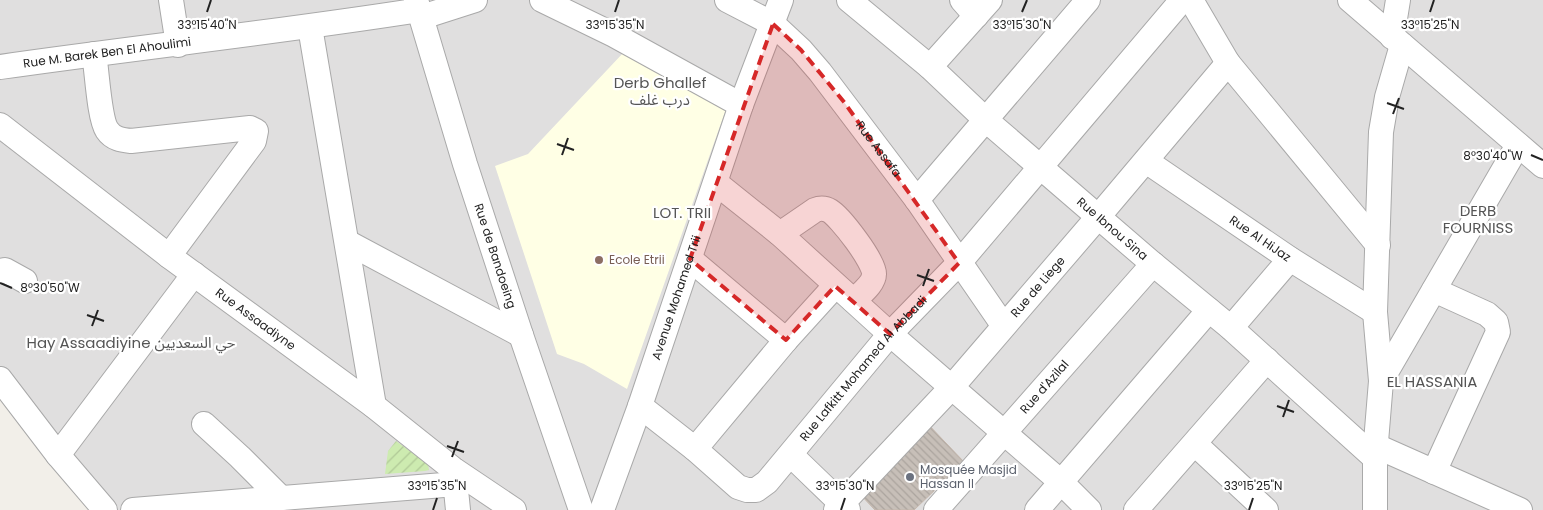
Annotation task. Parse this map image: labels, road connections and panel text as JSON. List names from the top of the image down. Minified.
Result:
{"streets":{"street":["Rue M. Barek Ben El Ahoulimi","Rue Assafa","Rue Ibnou Sina","Rue Al HiJaz","Rue de Bandoeing","Rue de Liege","Avenue Mohamed Trii","Rue Assaadiyne","Rue Lafkitt Mohamed Al Abbadi","Rue d'Azilal"]},"crossings":[["Rue M. Barek Ben El Ahoulimi","Rue de Bandoeing"],["Rue Assafa","Rue de Liege"],["Rue Assafa","Avenue Mohamed Trii"],["Rue Assafa","Rue Lafkitt Mohamed Al Abbadi"],["Rue Ibnou Sina","Rue de Liege"],["Rue Ibnou Sina","Rue Lafkitt Mohamed Al Abbadi"],["Rue Ibnou Sina","Rue d'Azilal"],["Rue Al HiJaz","Rue de Liege"],["Avenue Mohamed Trii","Rue Lafkitt Mohamed Al Abbadi"]],"districts":["Derb Ghallef درب غلف","DERB FOURNISS","LOT. TRII","Hay Assaadiyine حي السعديين","EL HASSANIA"],"places":["Ecole Etrii","Mosquée Masjid Hassan II"],"coordinates":["33°15'40\"N","33°15'35\"N","33°15'30\"N","33°15'25\"N","8°30'40\"W","8°30'50\"W"]}
